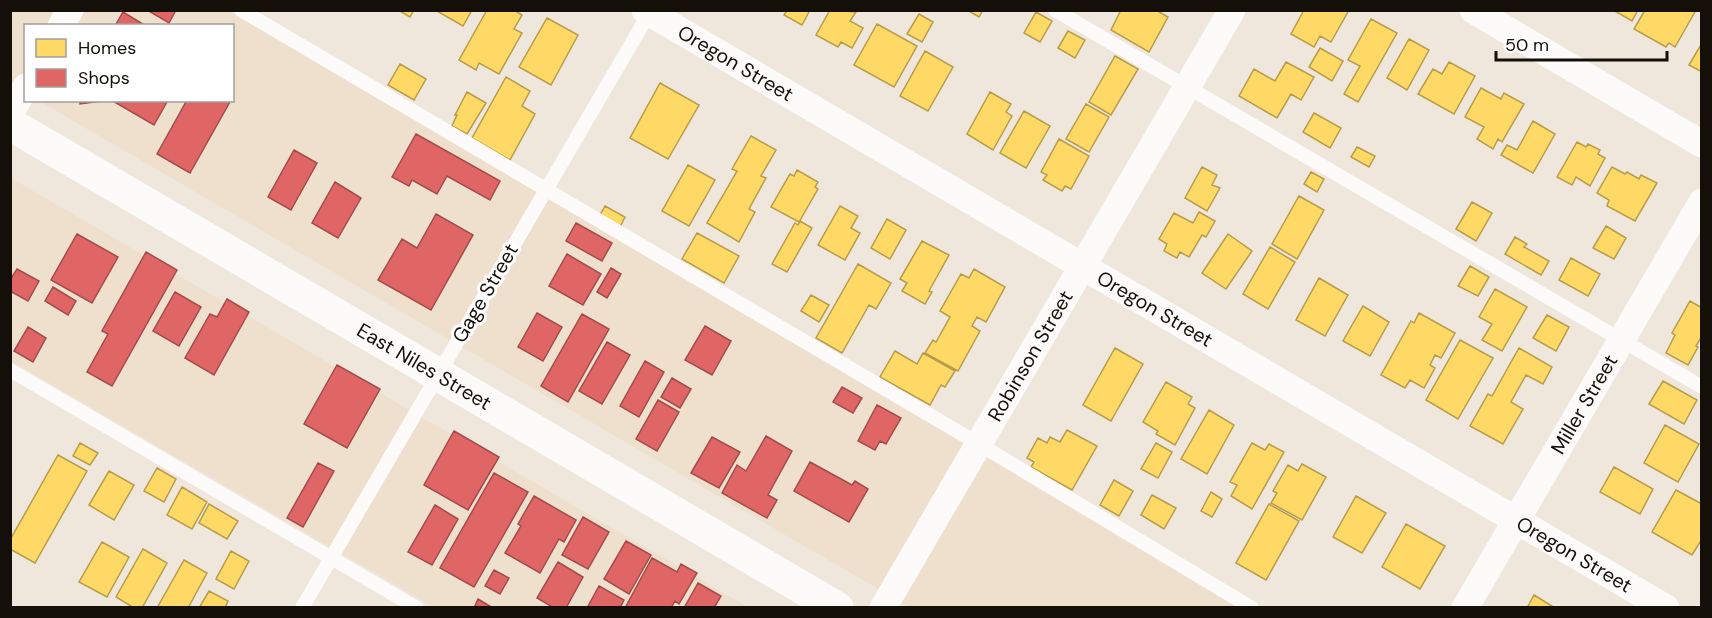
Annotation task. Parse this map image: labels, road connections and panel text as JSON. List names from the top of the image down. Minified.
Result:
{"streets":{"main road":["East Niles Street"],"street":["Oregon Street","Robinson Street","Miller Street"],"lane":["Gage Street"]},"crossings":[["Oregon Street","Gage Street"],["Oregon Street","Robinson Street"],["Oregon Street","Miller Street"],["Gage Street","East Niles Street"]],"legend":["Homes","Shops"],"scale_bar":"50 m"}
